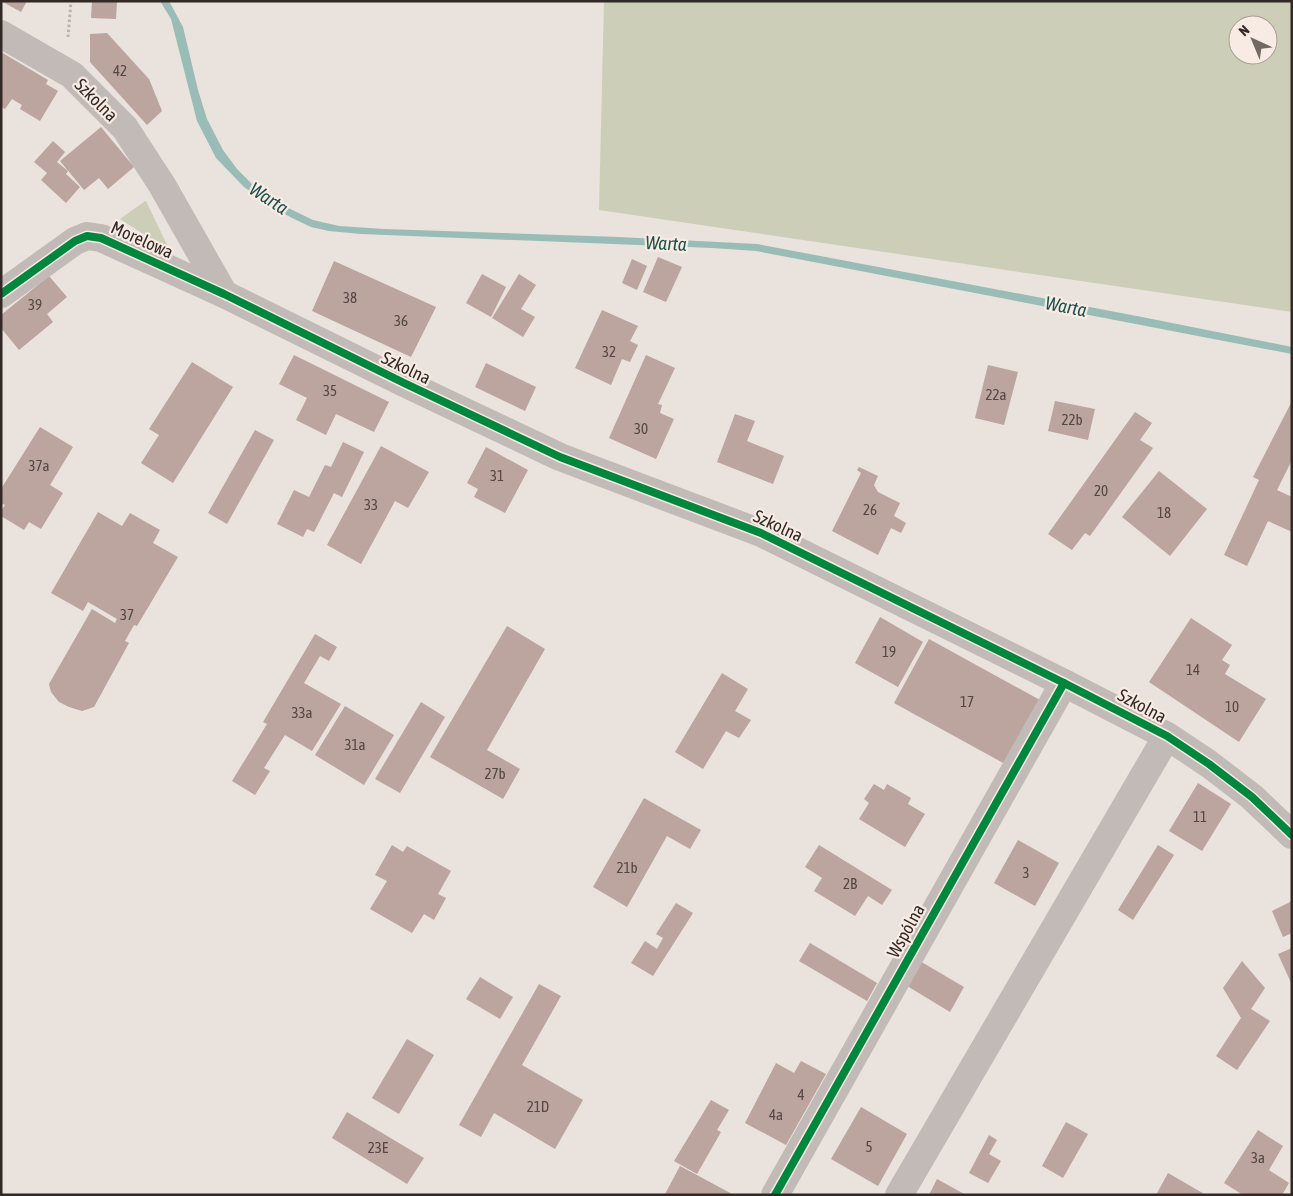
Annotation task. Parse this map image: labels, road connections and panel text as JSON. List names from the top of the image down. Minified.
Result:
{"streets":{"street":["Szkolna","Morelowa","Wspólna"]},"crossings":[["Szkolna","Morelowa"],["Szkolna","Wspólna"]],"water":["Warta"],"house_numbers":["42","38","39","36","32","35","22a","22b","30","37a","31","20","33","26","18","37","19","14","17","10","33a","31a","27b","11","21b","3","2B","4","21D","4a","5","23E","3a"],"north":"top left"}
